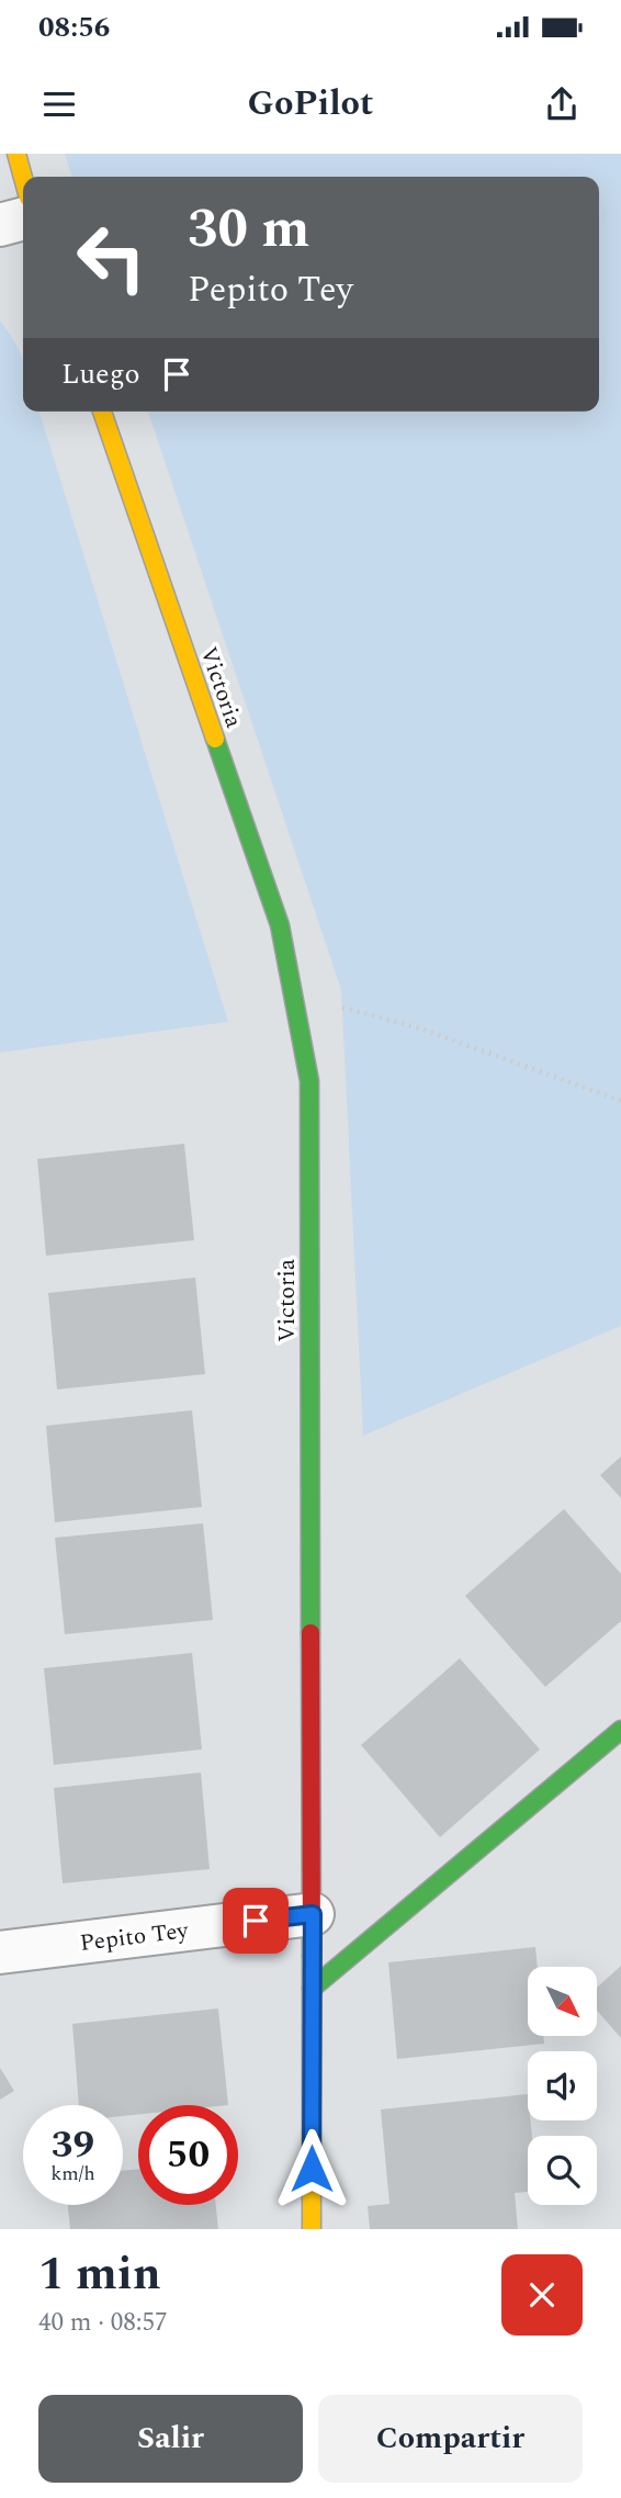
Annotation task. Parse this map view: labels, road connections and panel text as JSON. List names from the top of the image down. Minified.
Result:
{"streets":{"main road":["Victoria"],"street":["Pepito Tey"]},"crossings":[["Victoria","Pepito Tey"]],"north":"bottom right","page":{"status":"08:56","header":"GoPilot","turn":["30 m","Pepito Tey"],"then":"Luego","speed":"39 km/h","limit":"50","heading":["1 min","40 m · 08:57"],"buttons":["Salir","Compartir"]}}
